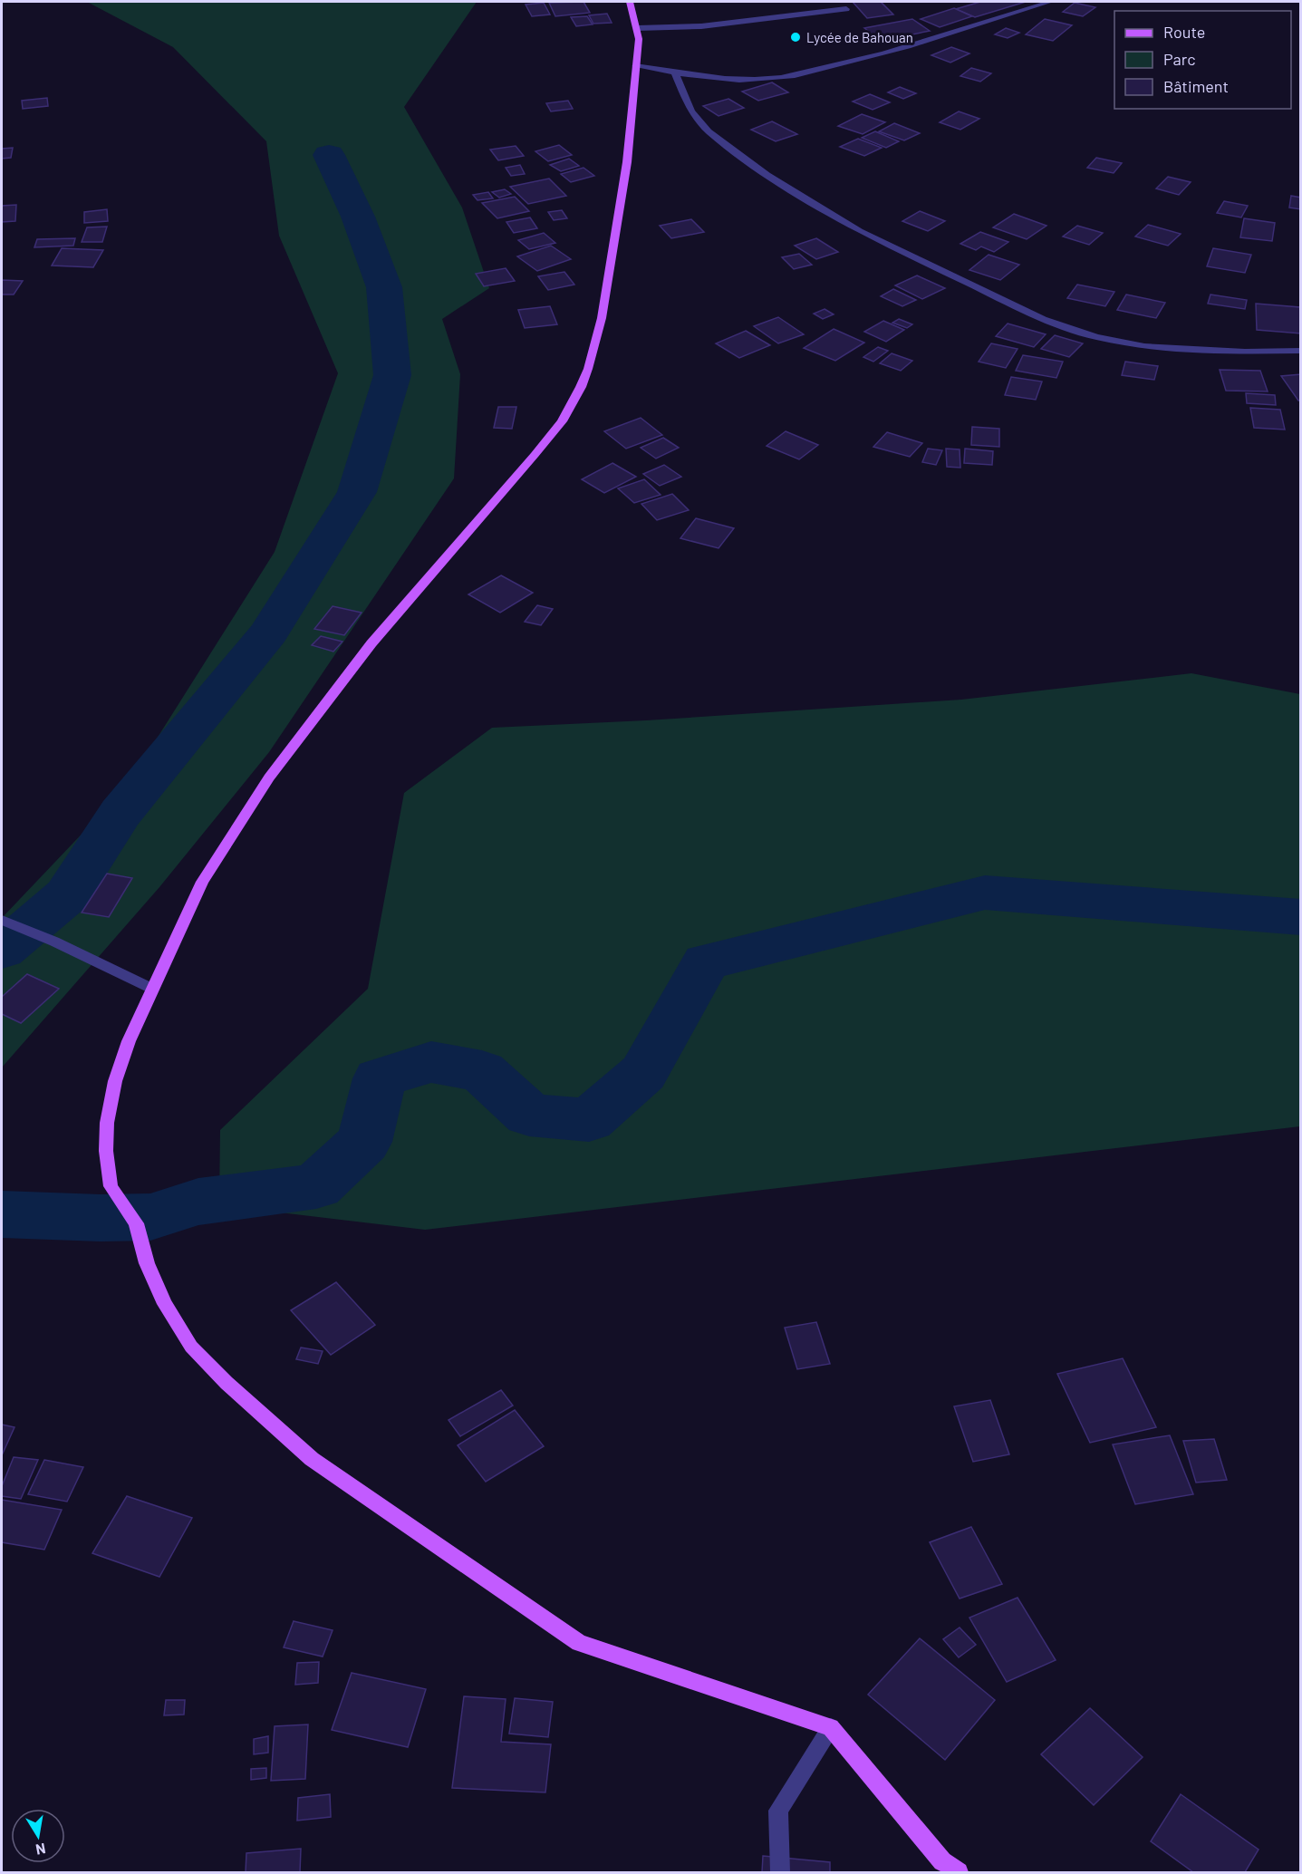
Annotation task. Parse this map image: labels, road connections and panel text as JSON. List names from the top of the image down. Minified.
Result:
{"places":["Lycée de Bahouan"],"legend":["Route","Parc","Bâtiment"],"north":"bottom"}
